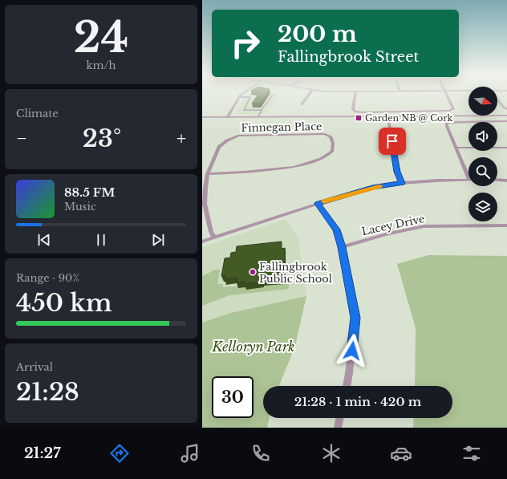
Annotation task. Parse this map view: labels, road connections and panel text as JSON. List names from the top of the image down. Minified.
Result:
{"streets":{"street":["Finnegan Place","Lacey Drive"]},"parks":["Kelloryn Park"],"places":{"transit":["Garden NB @ Cork"],"other":["Fallingbrook Public School"]},"north":"right","page":{"tile":[["24","km/h"],"Climate",["Range · 90%","450 km"],["Arrival","21:28"]],"turn":["200 m","Fallingbrook Street"],"heat":["−","23°","+"],"song":["88.5 FM","Music"],"limit":"30","trip":"21:28 · 1 min · 420 m","tabs":"21:27"}}
